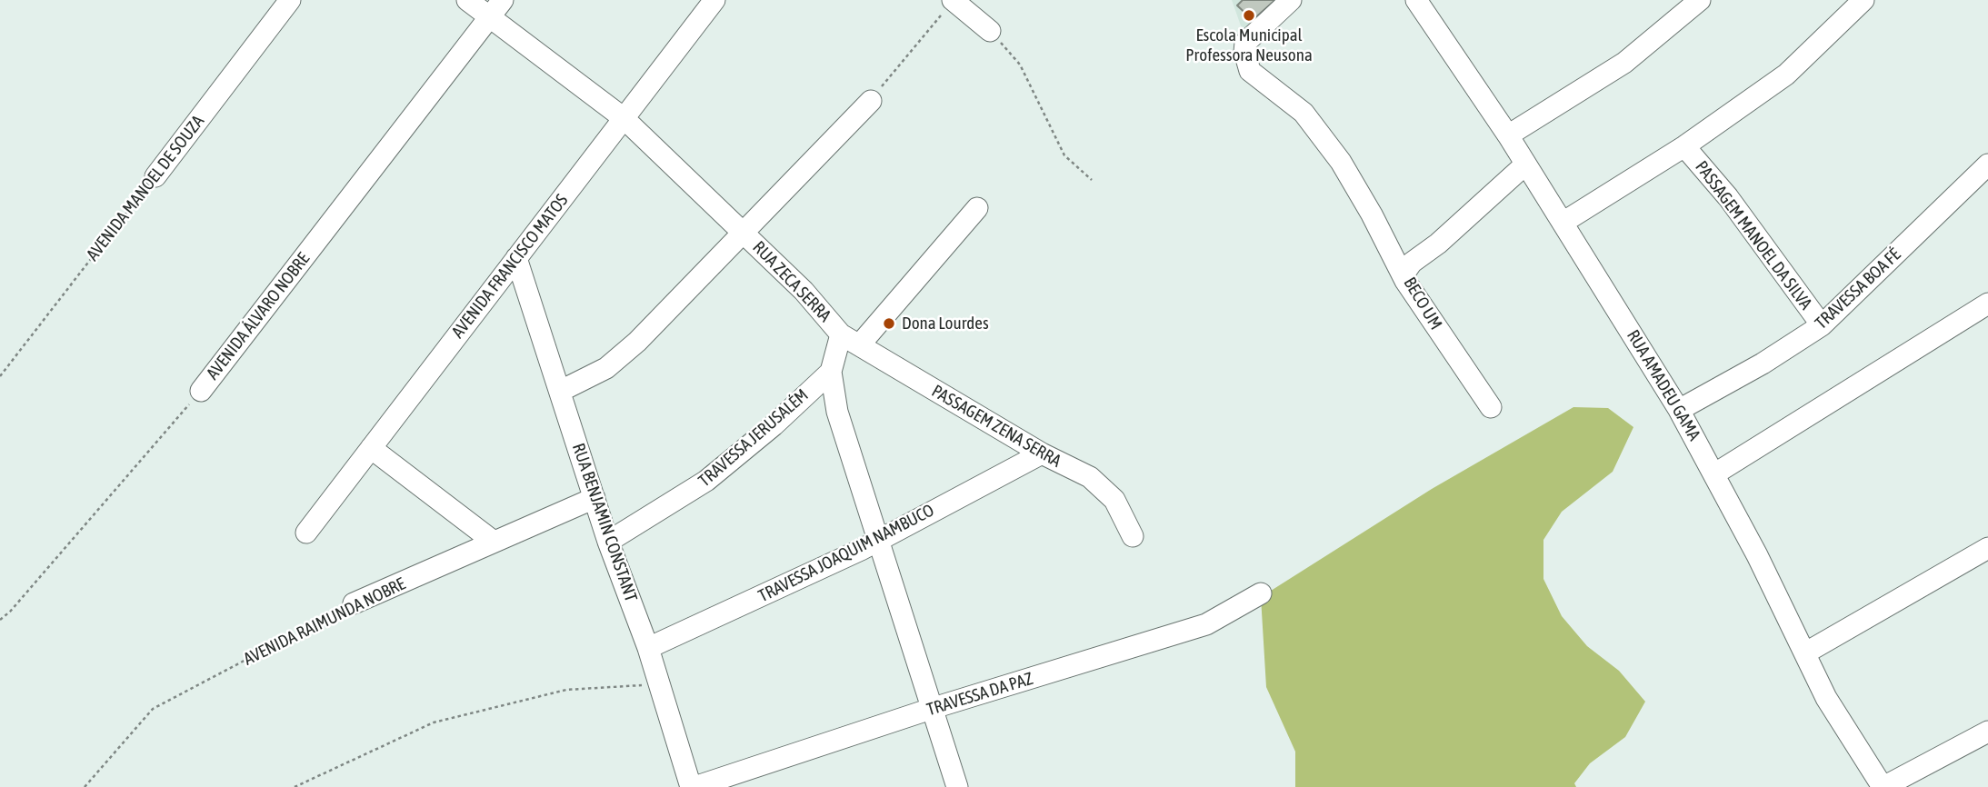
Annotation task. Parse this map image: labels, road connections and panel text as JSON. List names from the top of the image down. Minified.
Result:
{"streets":{"street":["AVENIDA MANOEL DE SOUZA","PASSAGEM MANOEL DA SILVA","AVENIDA FRANCISCO MATOS","RUA ZECA SERRA","TRAVESSA BOA FÉ","BECO UM","AVENIDA ÁLVARO NOBRE","RUA AMADEU GAMA","PASSAGEM ZENA SERRA","TRAVESSA JERUSALÉM","RUA BENJAMIN CONSTANT","TRAVESSA JOAQUIM NAMBUCO","AVENIDA RAIMUNDA NOBRE","TRAVESSA DA PAZ"]},"crossings":[["PASSAGEM MANOEL DA SILVA","TRAVESSA BOA FÉ"],["AVENIDA FRANCISCO MATOS","RUA ZECA SERRA"],["AVENIDA FRANCISCO MATOS","RUA BENJAMIN CONSTANT"],["RUA ZECA SERRA","AVENIDA ÁLVARO NOBRE"],["RUA ZECA SERRA","PASSAGEM ZENA SERRA"],["RUA ZECA SERRA","TRAVESSA JERUSALÉM"],["RUA ZECA SERRA","TRAVESSA JOAQUIM NAMBUCO"],["RUA ZECA SERRA","TRAVESSA DA PAZ"],["TRAVESSA BOA FÉ","RUA AMADEU GAMA"],["BECO UM","RUA AMADEU GAMA"],["PASSAGEM ZENA SERRA","TRAVESSA JOAQUIM NAMBUCO"],["TRAVESSA JERUSALÉM","RUA BENJAMIN CONSTANT"],["RUA BENJAMIN CONSTANT","TRAVESSA JOAQUIM NAMBUCO"],["RUA BENJAMIN CONSTANT","AVENIDA RAIMUNDA NOBRE"],["RUA BENJAMIN CONSTANT","TRAVESSA DA PAZ"]],"places":["Escola Municipal Professora Neusona","Dona Lourdes"]}
